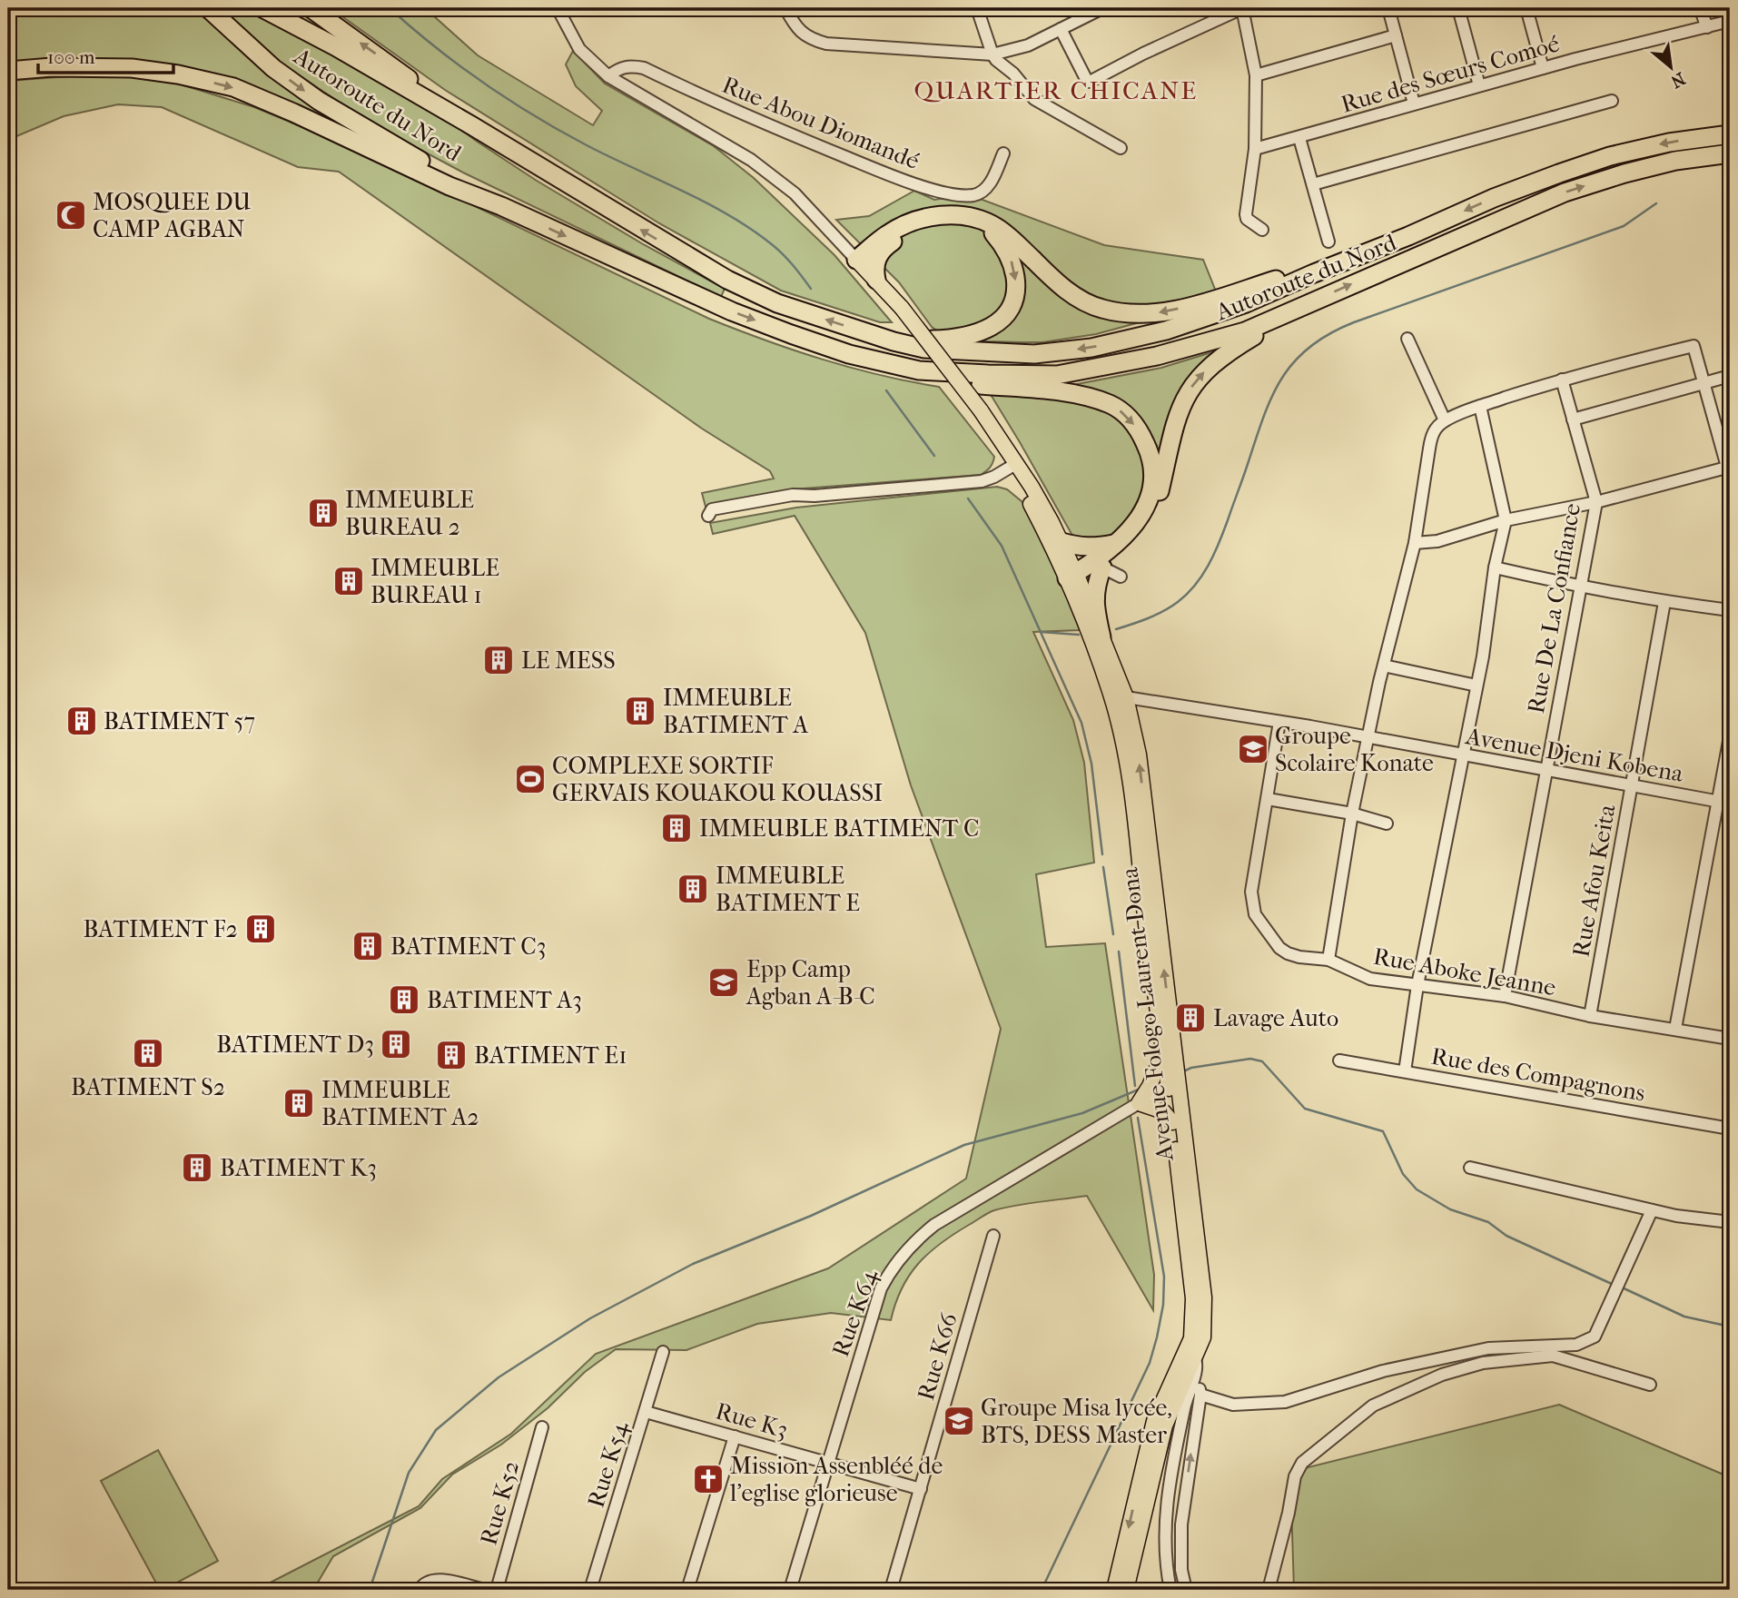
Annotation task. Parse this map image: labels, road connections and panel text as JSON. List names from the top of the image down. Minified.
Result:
{"streets":{"highway":["Autoroute du Nord"],"main road":["Avenue Fologo Laurent Dona"],"street":["Rue des Sœurs Comoé","Rue Abou Diomandé","Rue De La Confiance","Avenue Djeni Kobena","Rue Afou Keita","Rue Aboke Jeanne","Rue des Compagnons","Rue K64","Rue K66","Rue K3","Rue K54","Rue K52"]},"crossings":[["Rue Abou Diomandé","Avenue Fologo Laurent Dona"],["Rue De La Confiance","Avenue Djeni Kobena"],["Rue De La Confiance","Rue Aboke Jeanne"],["Avenue Djeni Kobena","Rue Afou Keita"],["Avenue Djeni Kobena","Rue Aboke Jeanne"],["Avenue Djeni Kobena","Avenue Fologo Laurent Dona"],["Rue Afou Keita","Rue Aboke Jeanne"],["Avenue Fologo Laurent Dona","Rue K64"],["Rue K64","Rue K3"],["Rue K66","Rue K3"],["Rue K3","Rue K54"]],"districts":["QUARTIER CHICANE"],"places":{"mosque":["MOSQUEE DU CAMP AGBAN"],"building":["IMMEUBLE BUREAU 2","IMMEUBLE BUREAU 1","LE MESS","IMMEUBLE BATIMENT A","BATIMENT 57","IMMEUBLE BATIMENT C","IMMEUBLE BATIMENT E","BATIMENT F2","BATIMENT C3","BATIMENT A3","Lavage Auto","BATIMENT D3","BATIMENT S2","BATIMENT E1","IMMEUBLE BATIMENT A2","BATIMENT K3"],"school or university":["Groupe Scolaire Konate","Epp Camp Agban A-B-C","Groupe Misa lycée, BTS, DESS Master"],"sports":["COMPLEXE SORTIF GERVAIS KOUAKOU KOUASSI"],"church":["Mission Assenbléé de l'eglise glorieuse"]},"scale_bar":"100 m","north":"bottom right"}
